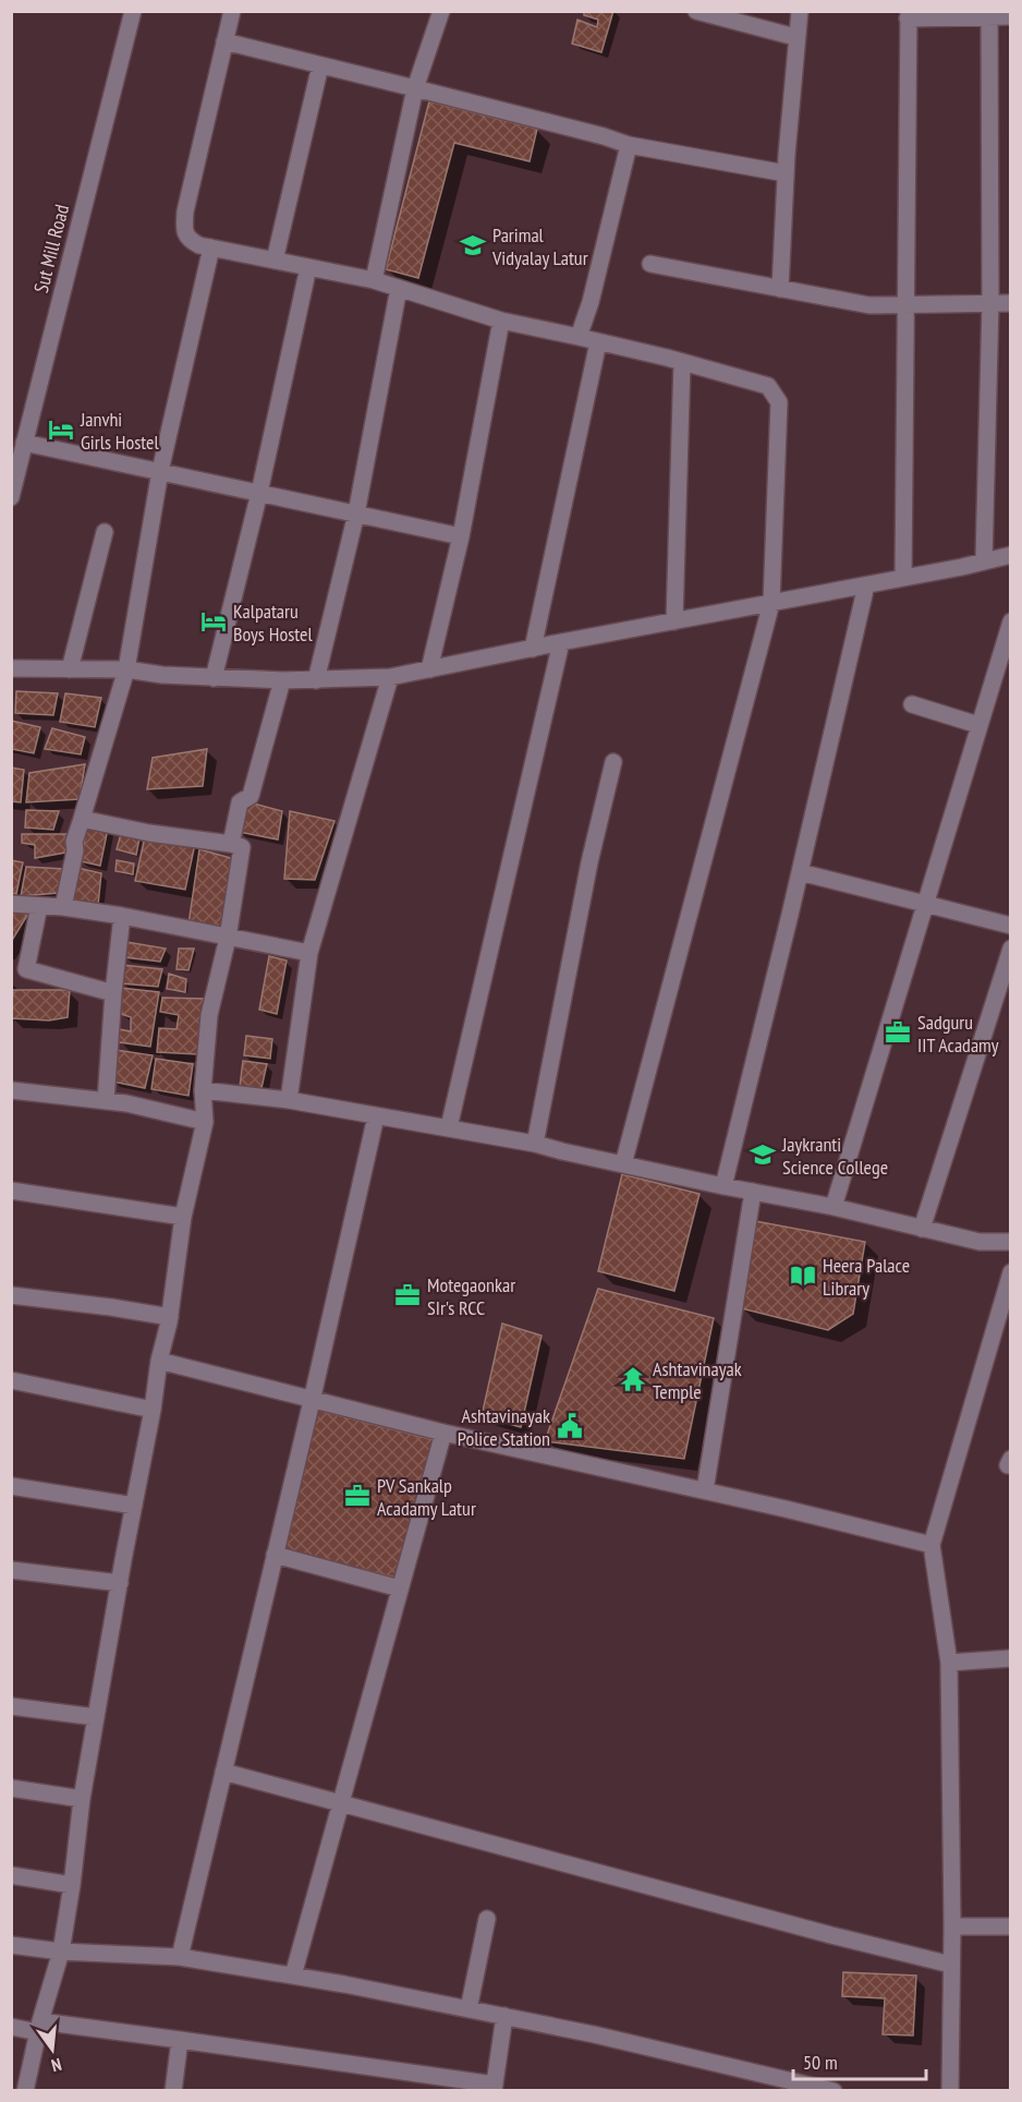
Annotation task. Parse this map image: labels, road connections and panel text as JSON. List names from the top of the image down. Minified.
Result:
{"streets":{"street":["Sut Mill Road"]},"places":{"school or university":["Parimal Vidyalay Latur","Jaykranti Science College"],"hotel":["Janvhi Girls Hostel","Kalpataru Boys Hostel"],"office":["Sadguru IIT Acadamy","Motegaonkar SIr's RCC","PV Sankalp Acadamy Latur"],"library":["Heera Palace Library"],"temple":["Ashtavinayak Temple"],"public building":["Ashtavinayak Police Station"]},"scale_bar":"50 m","north":"bottom"}
